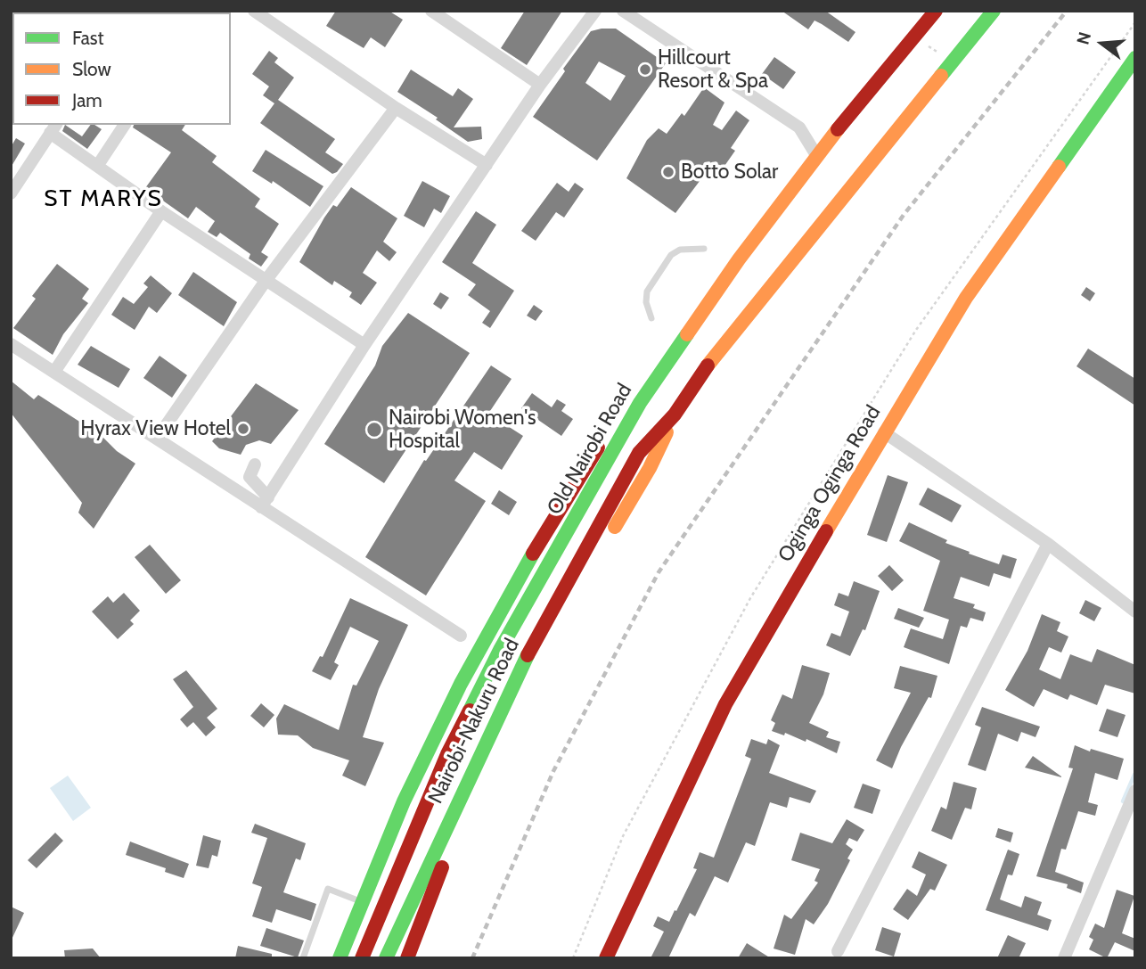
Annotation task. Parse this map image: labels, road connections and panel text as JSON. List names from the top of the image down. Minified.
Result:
{"streets":{"main road":["Old Nairobi Road","Oginga Oginga Road","Nairobi-Nakuru Road"]},"districts":["ST MARYS"],"places":["Hillcourt Resort & Spa","Botto Solar","Hyrax View Hotel","Nairobi Women's Hospital"],"legend":["Fast","Slow","Jam"],"north":"left"}
